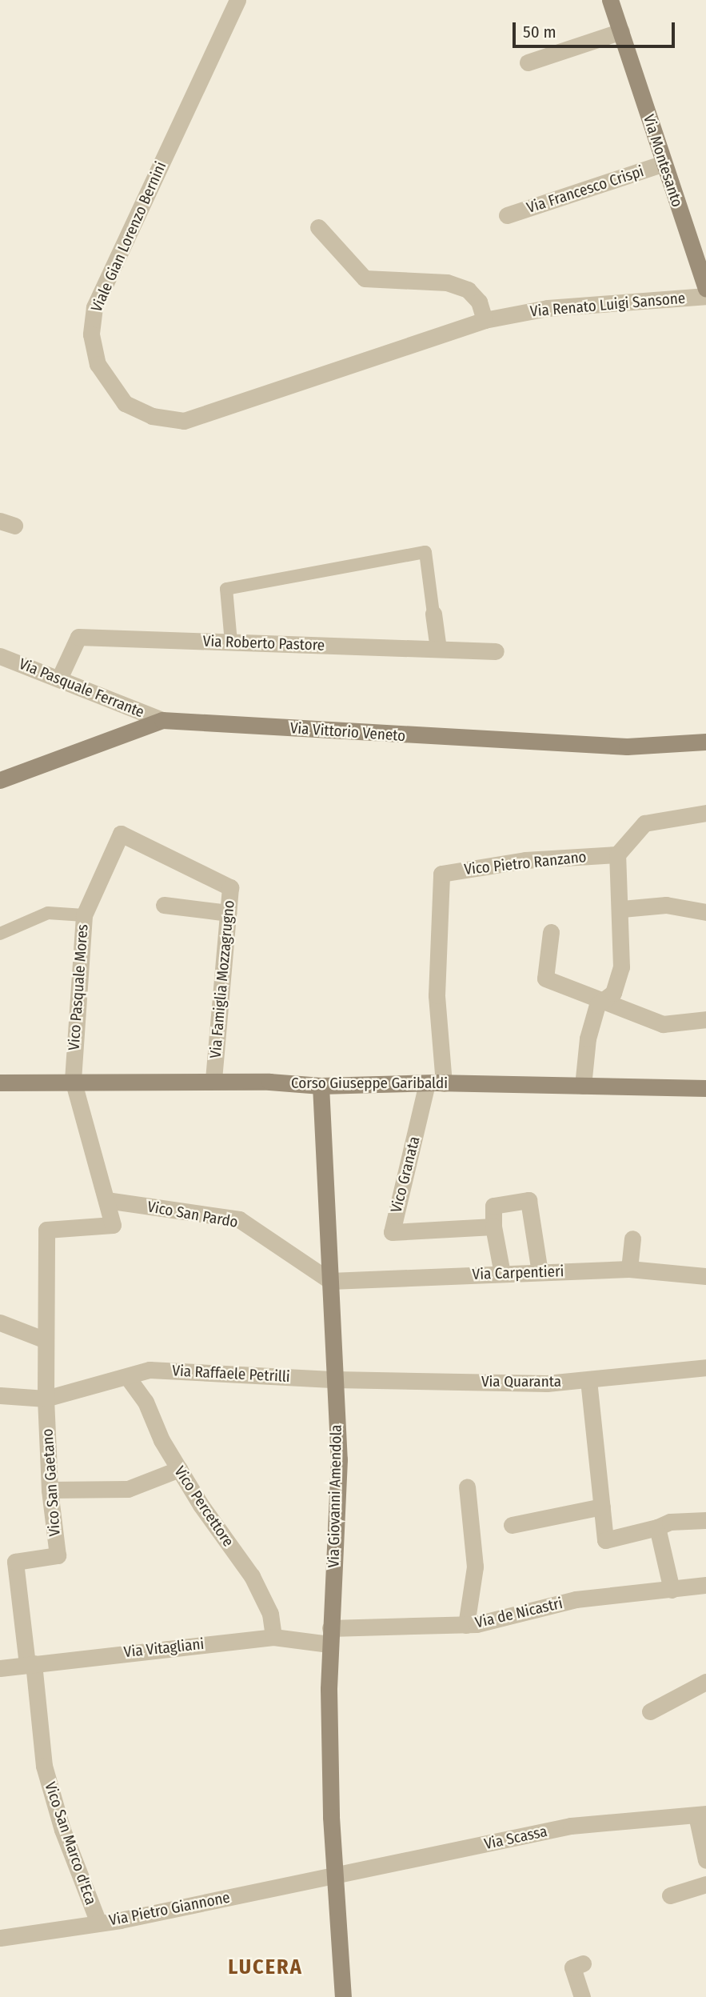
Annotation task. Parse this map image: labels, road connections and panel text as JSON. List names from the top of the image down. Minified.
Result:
{"streets":{"street":["Via Montesanto","Via Francesco Crispi","Viale Gian Lorenzo Bernini","Via Renato Luigi Sansone","Via Roberto Pastore","Via Pasquale Ferrante","Via Vittorio Veneto","Vico Pietro Ranzano","Via Famiglia Mozzagrugno","Vico Pasquale Mores","Corso Giuseppe Garibaldi","Vico Granata","Vico San Pardo","Via Carpentieri","Via Raffaele Petrilli","Via Quaranta","Vico San Gaetano","Via Giovanni Amendola","Vico Percettore","Via de Nicastri","Via Vitagliani","Via Scassa","Vico San Marco d'Eca","Via Pietro Giannone"]},"crossings":[["Via Montesanto","Via Francesco Crispi"],["Viale Gian Lorenzo Bernini","Via Renato Luigi Sansone"],["Via Roberto Pastore","Via Pasquale Ferrante"],["Via Pasquale Ferrante","Via Vittorio Veneto"],["Vico Pietro Ranzano","Corso Giuseppe Garibaldi"],["Vico Pietro Ranzano","Vico Granata"],["Via Famiglia Mozzagrugno","Vico Pasquale Mores"],["Via Famiglia Mozzagrugno","Corso Giuseppe Garibaldi"],["Vico Pasquale Mores","Corso Giuseppe Garibaldi"],["Vico Pasquale Mores","Vico San Pardo"],["Vico Pasquale Mores","Vico San Gaetano"],["Corso Giuseppe Garibaldi","Vico Granata"],["Corso Giuseppe Garibaldi","Via Giovanni Amendola"],["Vico San Pardo","Via Carpentieri"],["Vico San Pardo","Vico San Gaetano"],["Vico San Pardo","Via Giovanni Amendola"],["Via Carpentieri","Via Giovanni Amendola"],["Via Raffaele Petrilli","Via Quaranta"],["Via Raffaele Petrilli","Vico San Gaetano"],["Via Raffaele Petrilli","Via Giovanni Amendola"],["Via Raffaele Petrilli","Vico Percettore"],["Via Quaranta","Via Giovanni Amendola"],["Vico San Gaetano","Via Vitagliani"],["Vico San Gaetano","Vico San Marco d'Eca"],["Via Giovanni Amendola","Via de Nicastri"],["Via Giovanni Amendola","Via Vitagliani"],["Via Giovanni Amendola","Via Scassa"],["Via Giovanni Amendola","Via Pietro Giannone"],["Vico Percettore","Via Vitagliani"],["Via de Nicastri","Via Vitagliani"],["Via Vitagliani","Vico San Marco d'Eca"],["Via Scassa","Via Pietro Giannone"],["Vico San Marco d'Eca","Via Pietro Giannone"]],"districts":["LUCERA"],"scale_bar":"50 m"}
